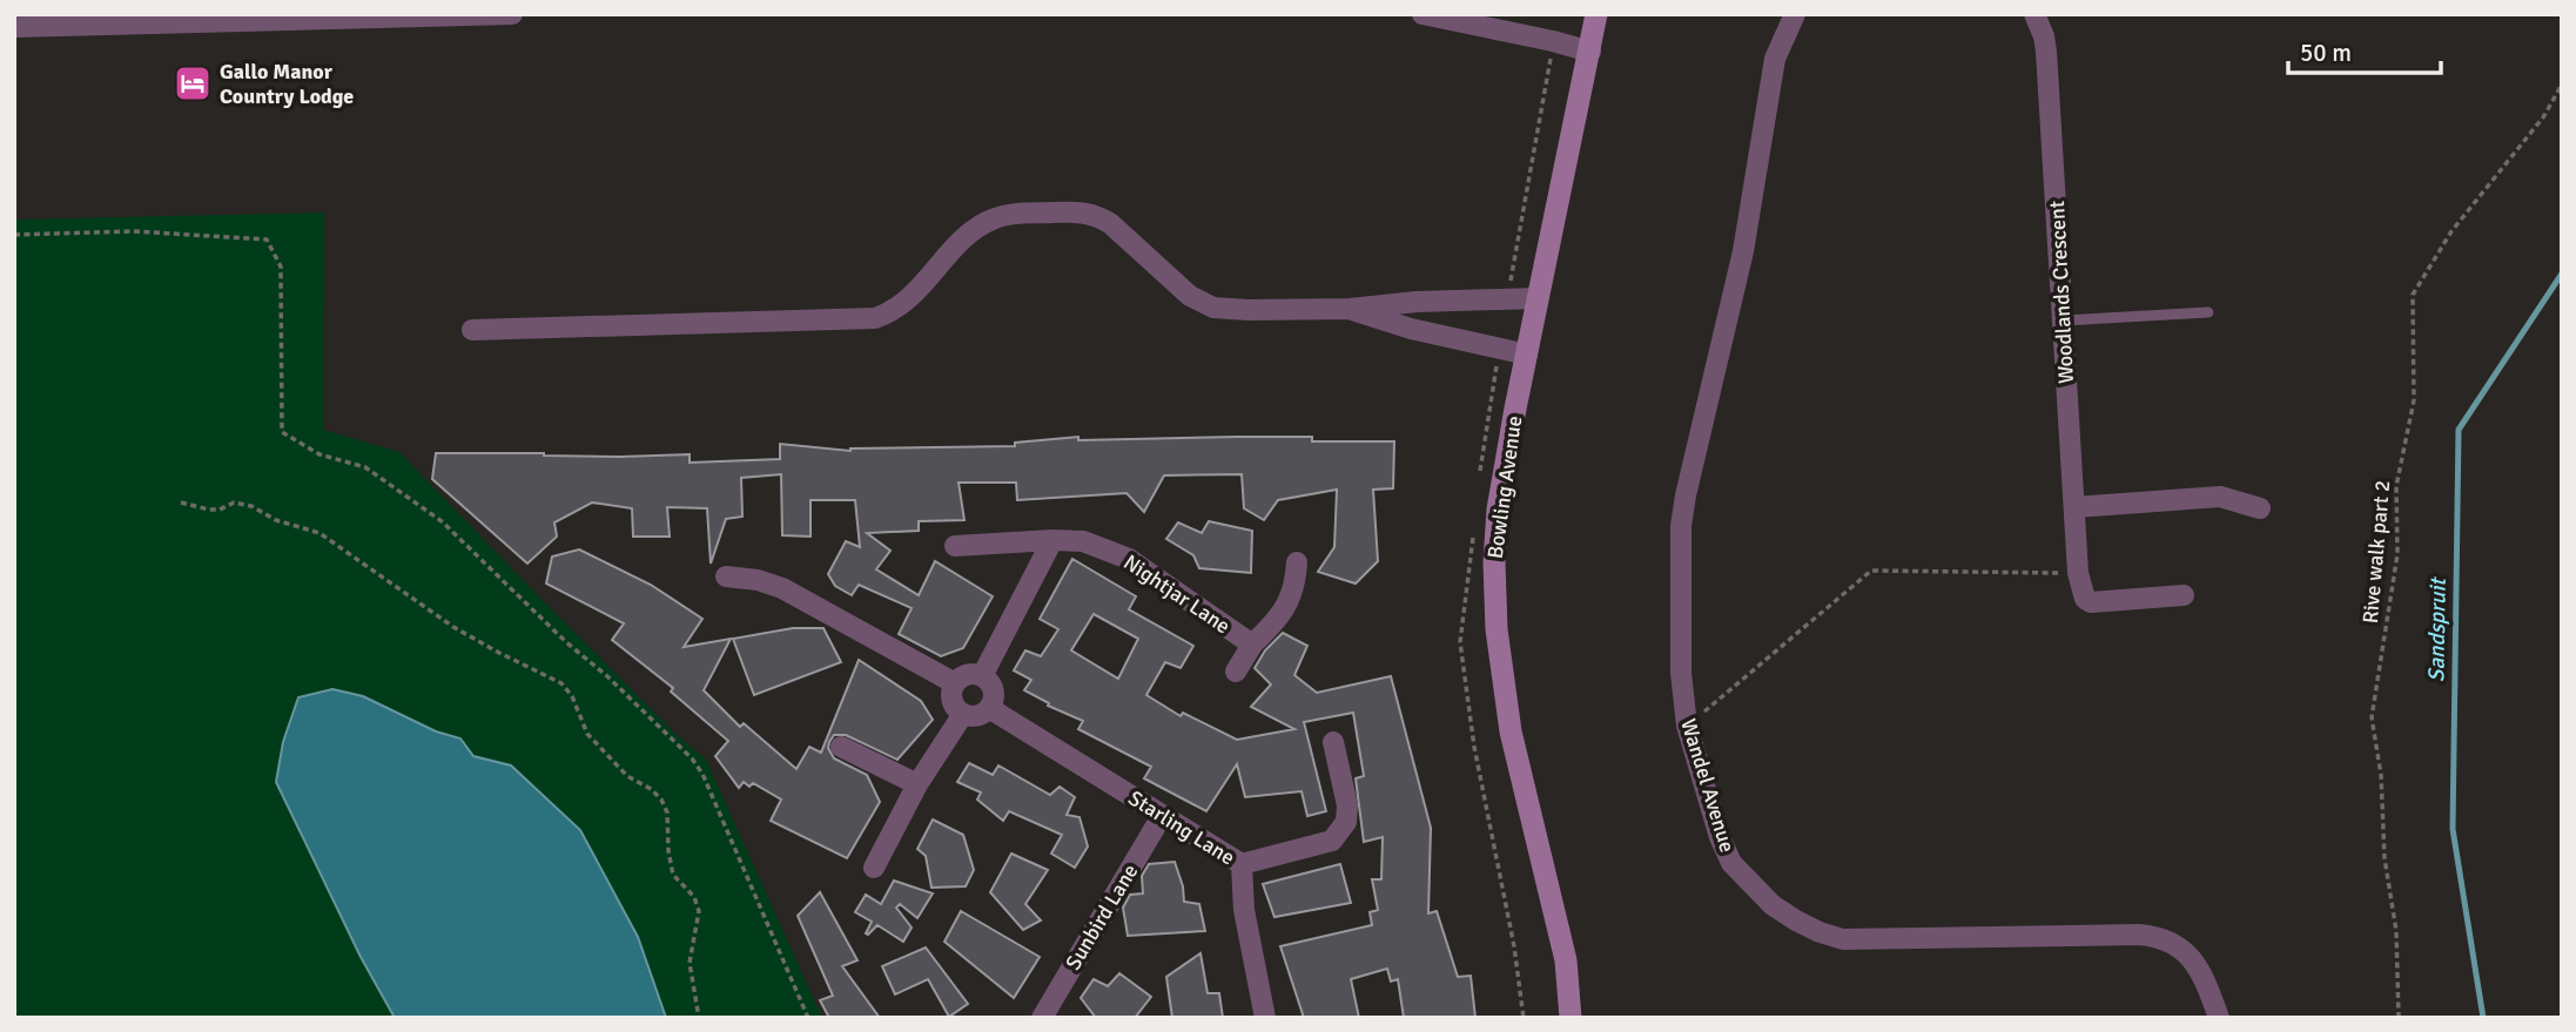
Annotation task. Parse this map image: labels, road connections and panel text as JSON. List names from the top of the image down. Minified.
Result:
{"streets":{"main road":["Bowling Avenue"],"street":["Woodlands Crescent","Nightjar Lane","Wandel Avenue","Starling Lane","Sunbird Lane"],"path":["Rive walk part 2"]},"crossings":[["Starling Lane","Sunbird Lane"]],"water":["Sandspruit"],"places":{"hotel":["Gallo Manor Country Lodge"]},"scale_bar":"50 m"}
